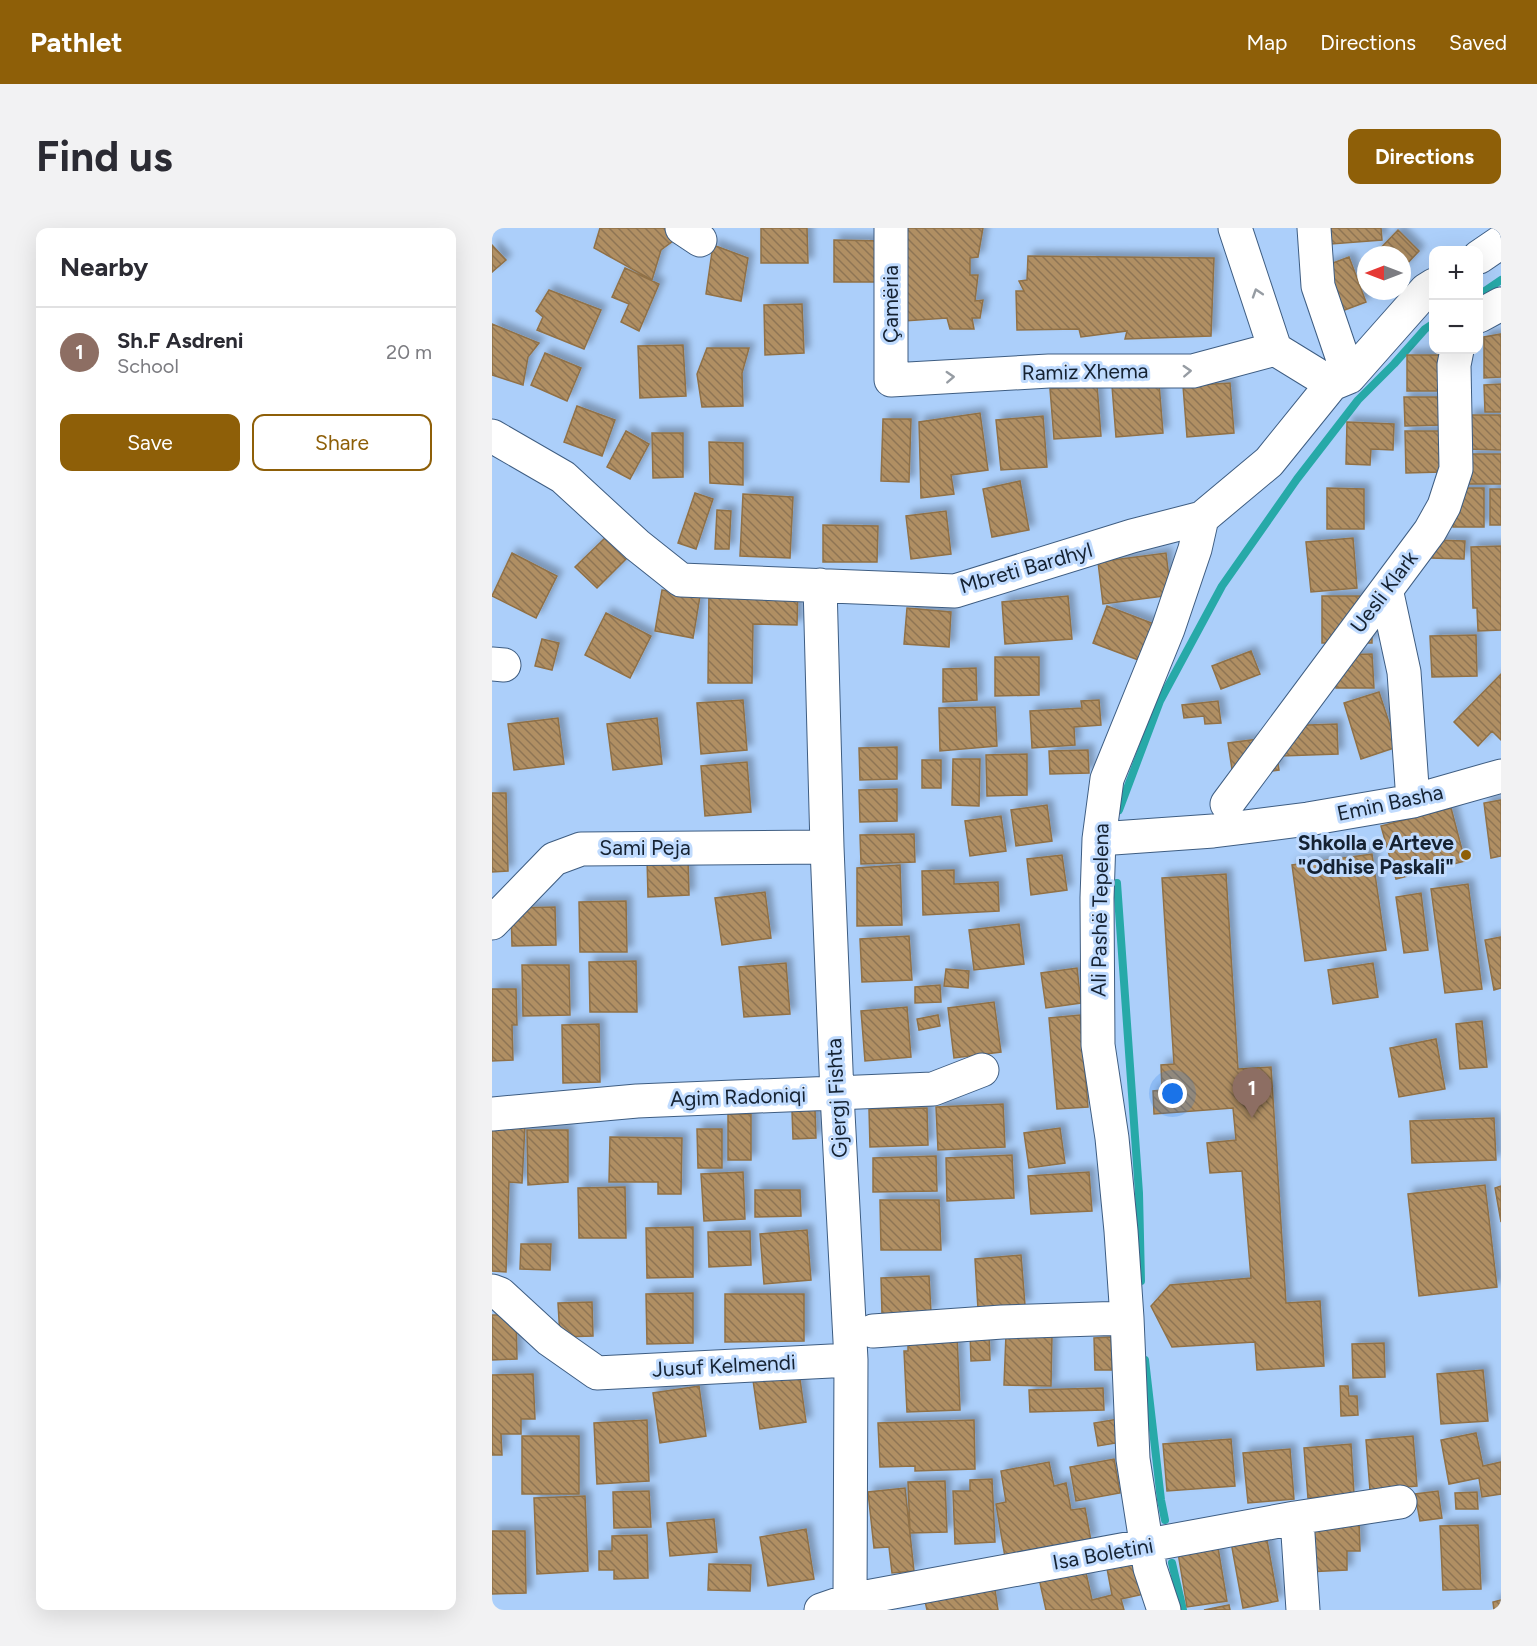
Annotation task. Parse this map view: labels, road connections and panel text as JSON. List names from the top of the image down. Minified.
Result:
{"streets":{"street":["Çamëria","Ramiz Xhema","Mbreti Bardhyl","Uesli Klark","Emin Basha","Sami Peja","Ali Pashë Tepelena","Agim Radoniqi","Gjergj Fishta","Jusuf Kelmendi","Isa Boletini"]},"crossings":[["Çamëria","Ramiz Xhema"],["Mbreti Bardhyl","Ali Pashë Tepelena"],["Mbreti Bardhyl","Gjergj Fishta"],["Emin Basha","Ali Pashë Tepelena"],["Sami Peja","Gjergj Fishta"],["Ali Pashë Tepelena","Isa Boletini"],["Agim Radoniqi","Gjergj Fishta"],["Gjergj Fishta","Jusuf Kelmendi"],["Gjergj Fishta","Isa Boletini"]],"one_way":["Ramiz Xhema"],"places":["Shkolla e Arteve \"Odhise Paskali\""],"north":"left","page":{"header":"Pathlet","nav":["Map","Directions","Saved"],"buttons":["Directions",["Save","Share"]],"title":"Find us","heading":"Nearby","map_buttons":["+","−"],"list":[{"mark":"1","name":"Sh.F Asdreni","note":"School","value":"20 m"}],"pins":"1"}}
